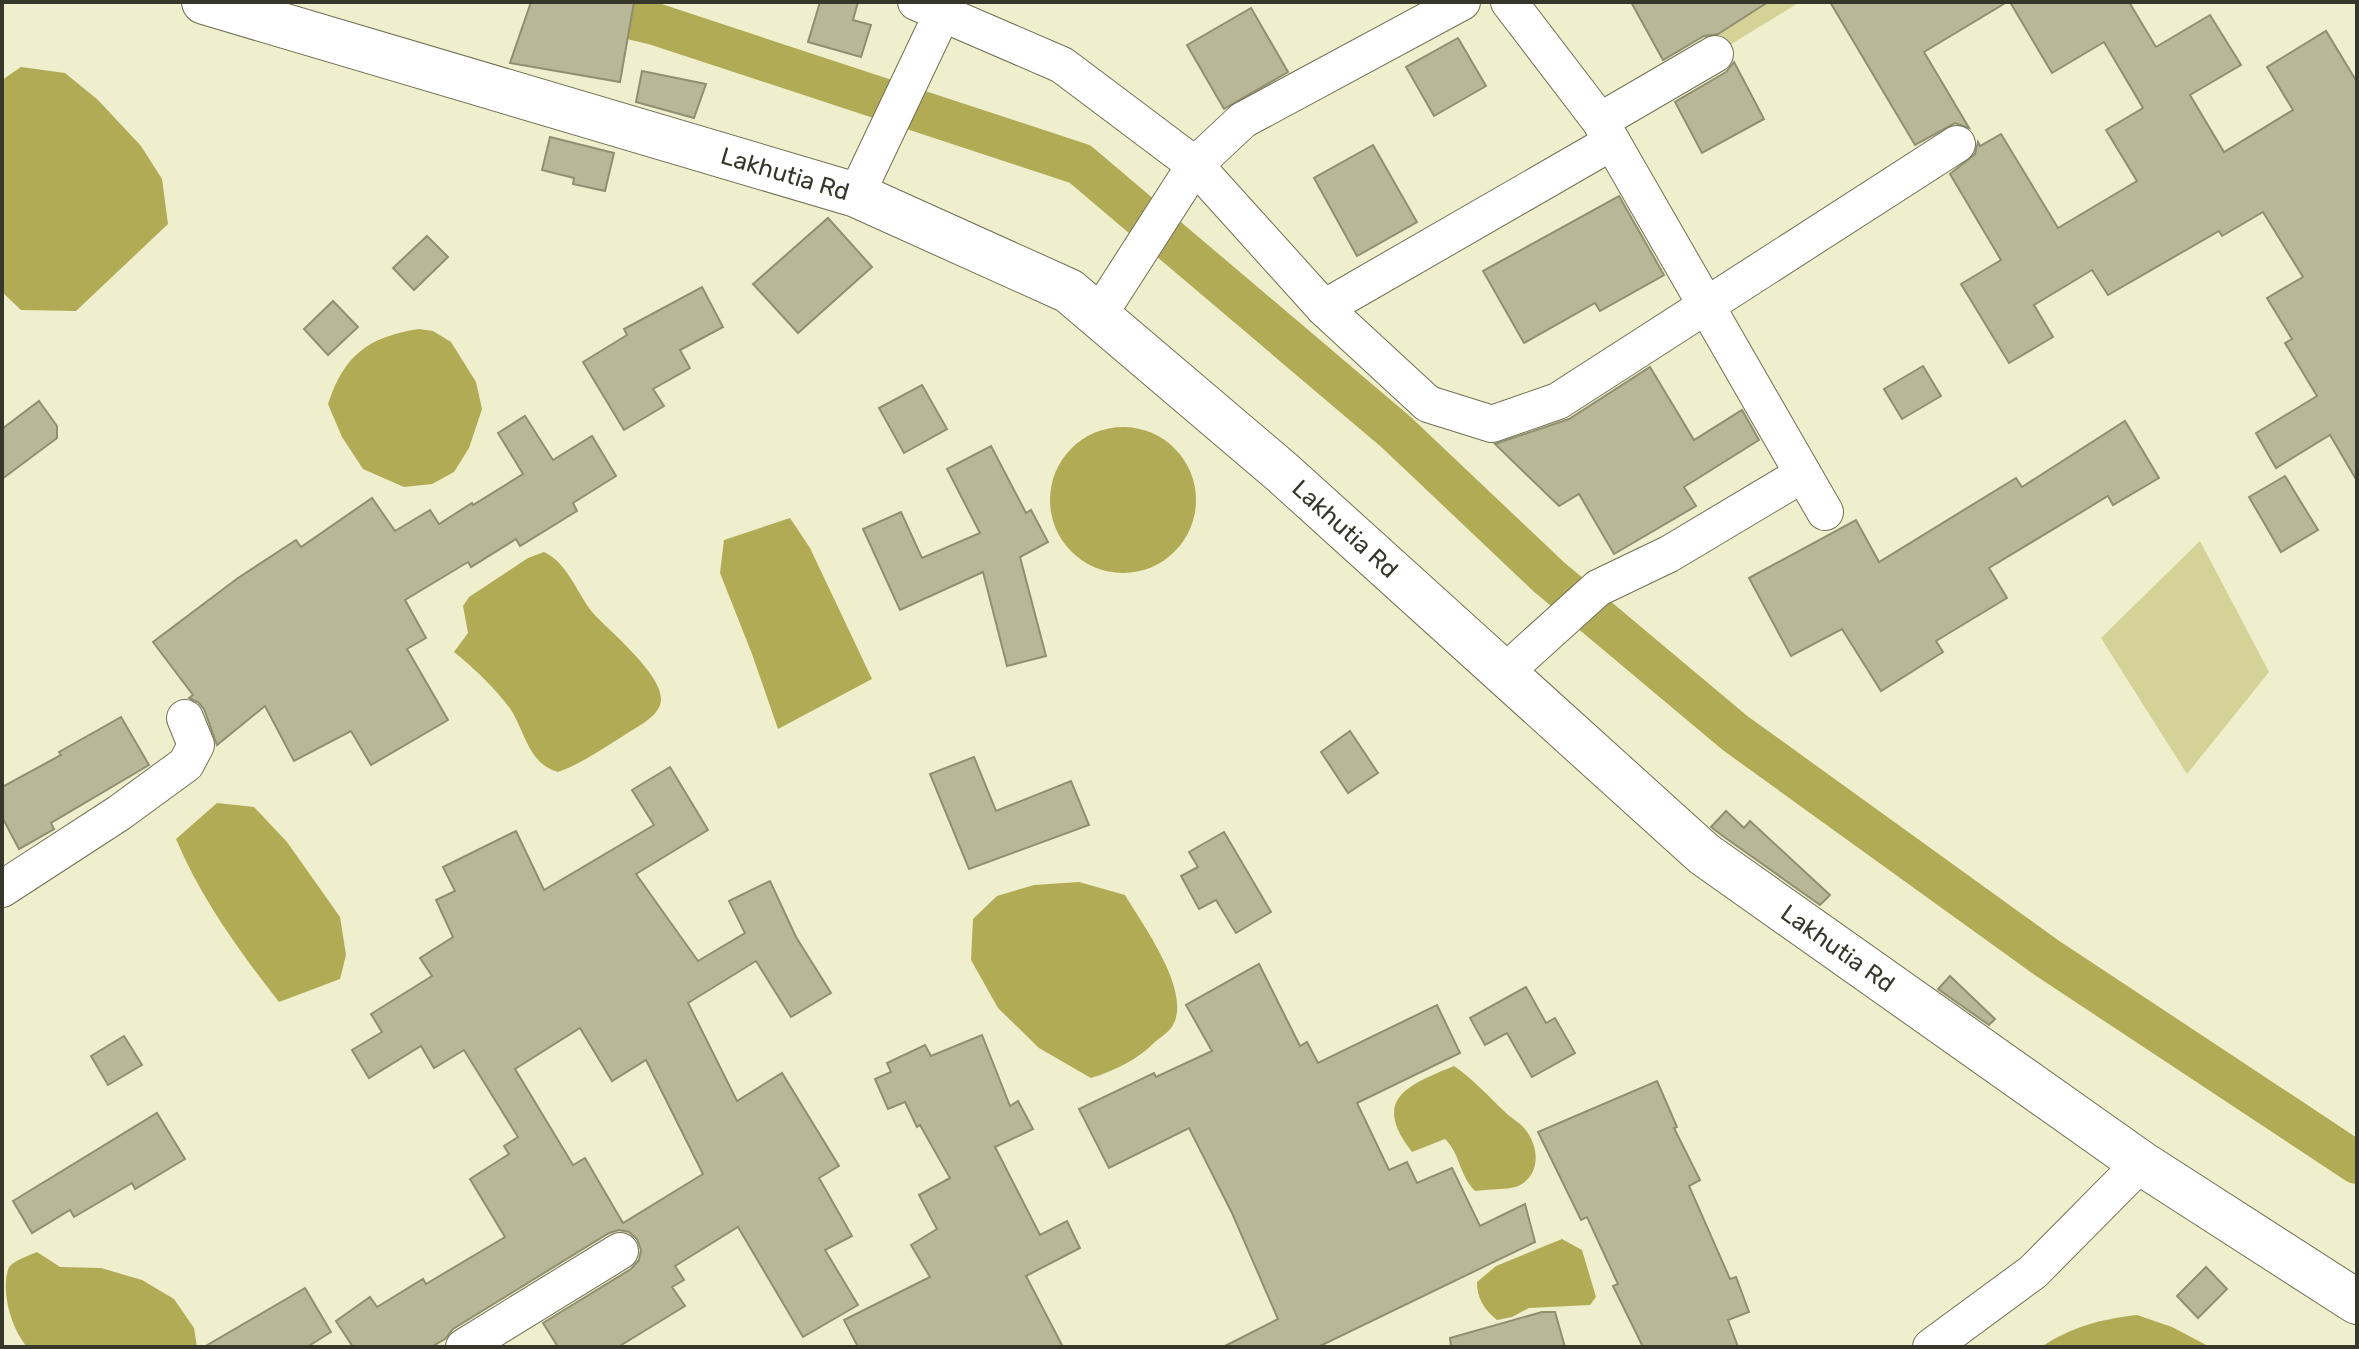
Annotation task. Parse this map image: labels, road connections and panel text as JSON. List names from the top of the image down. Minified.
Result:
{"streets":{"street":["Lakhutia Rd"]}}
